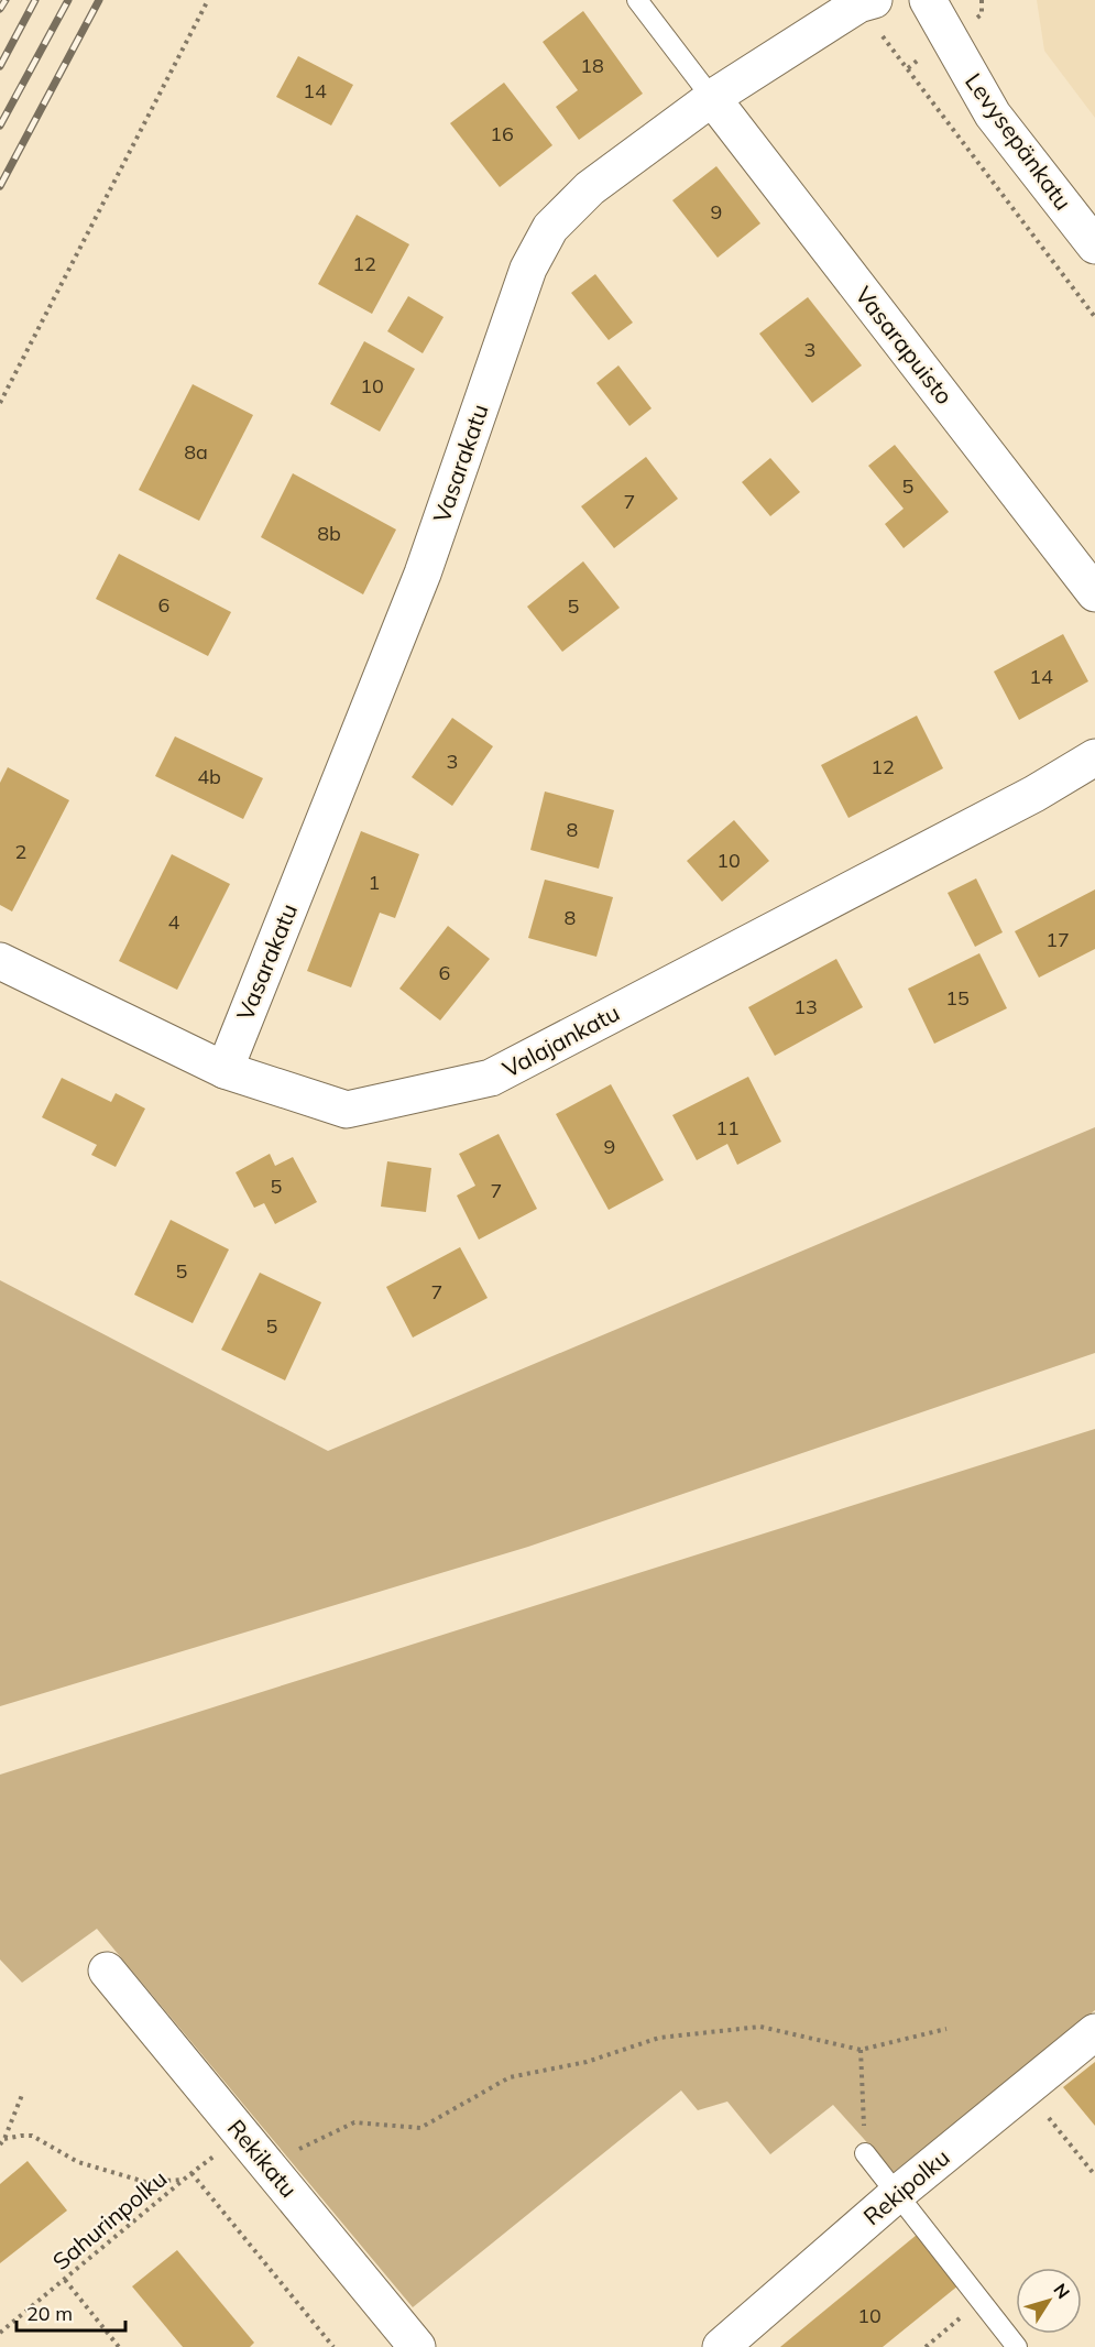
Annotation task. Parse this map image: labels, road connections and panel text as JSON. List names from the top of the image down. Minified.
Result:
{"streets":{"street":["Levysepänkatu","Vasarapuisto","Vasarakatu","Valajankatu","Rekikatu","Rekipolku"],"path":["Sahurinpolku"]},"crossings":[["Vasarapuisto","Vasarakatu"],["Vasarakatu","Valajankatu"],["Rekikatu","Sahurinpolku"]],"house_numbers":["18","14","16","9","12","3","10","8a","5","7","8b","6","5","14","3","12","4b","8","2","10","1","8","4","17","6","15","13","11","9","5","7","5","7","5","10"],"scale_bar":"20 m","north":"top right"}
